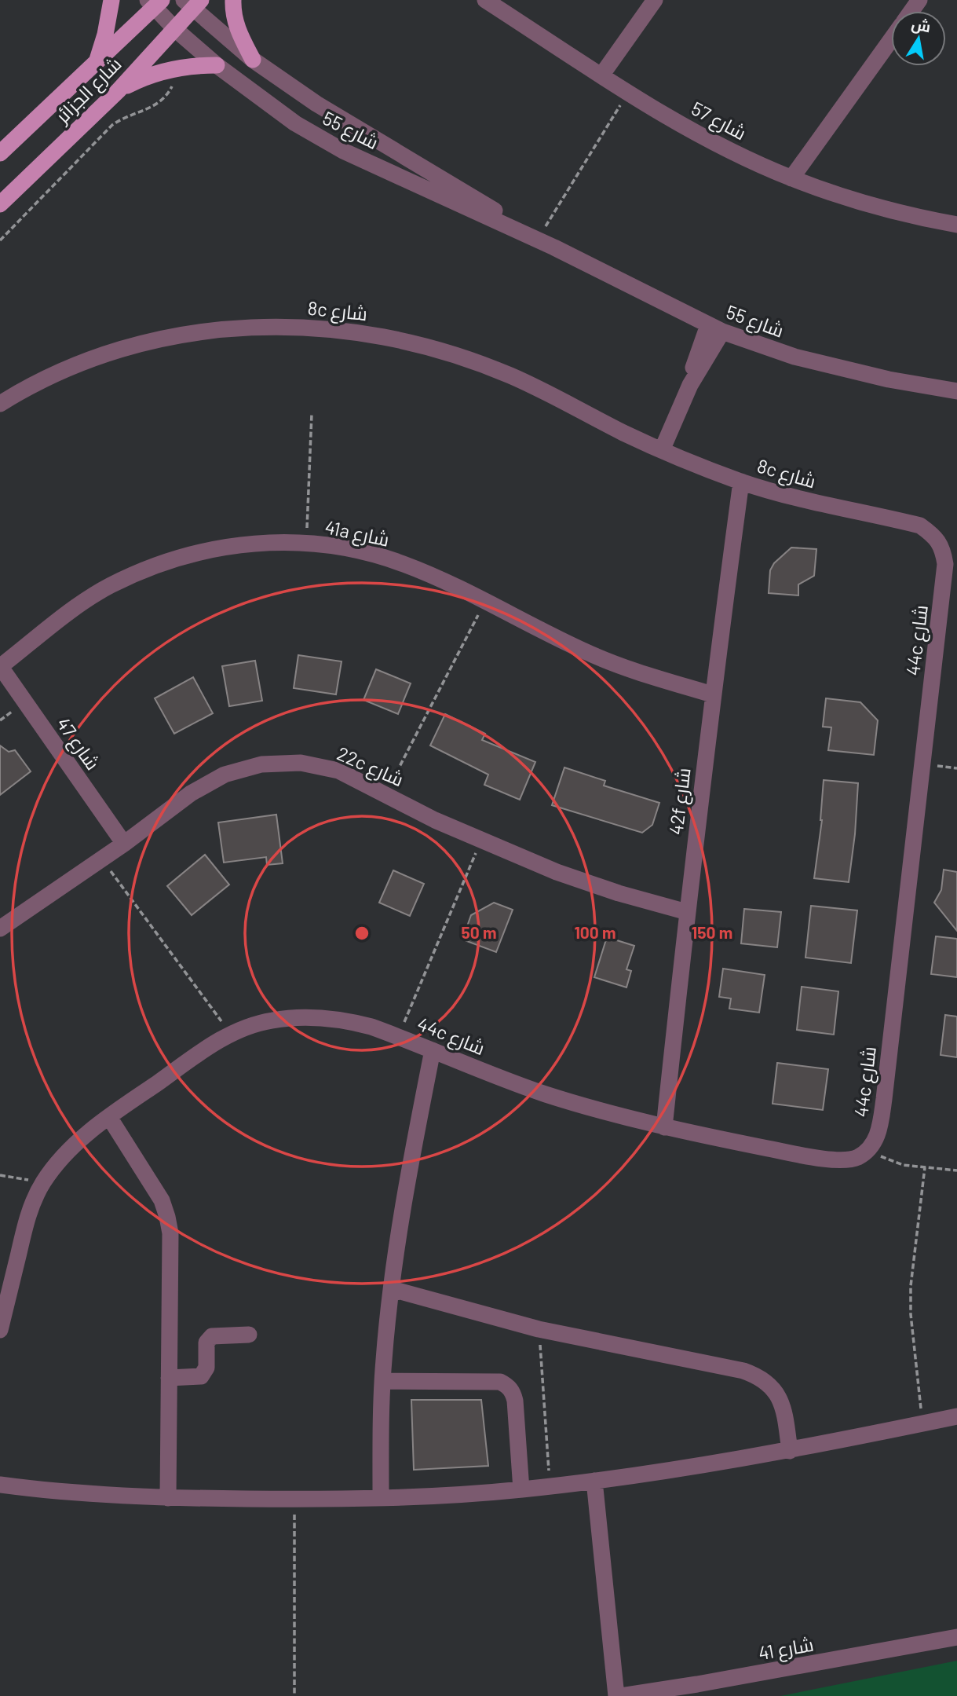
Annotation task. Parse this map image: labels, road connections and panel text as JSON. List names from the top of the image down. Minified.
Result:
{"streets":{"main road":["شارع الجزائر"],"street":["شارع 57","شارع 55","8c شارع","41a شارع","44c شارع","شارع 47","22c شارع","42f شارع","شارع 41"]},"crossings":[["شارع الجزائر","شارع 55"],["8c شارع","44c شارع"],["8c شارع","42f شارع"],["41a شارع","شارع 47"],["41a شارع","42f شارع"],["44c شارع","42f شارع"],["شارع 47","22c شارع"],["22c شارع","42f شارع"]],"north":"top","rings":["50 m","100 m","150 m"]}
